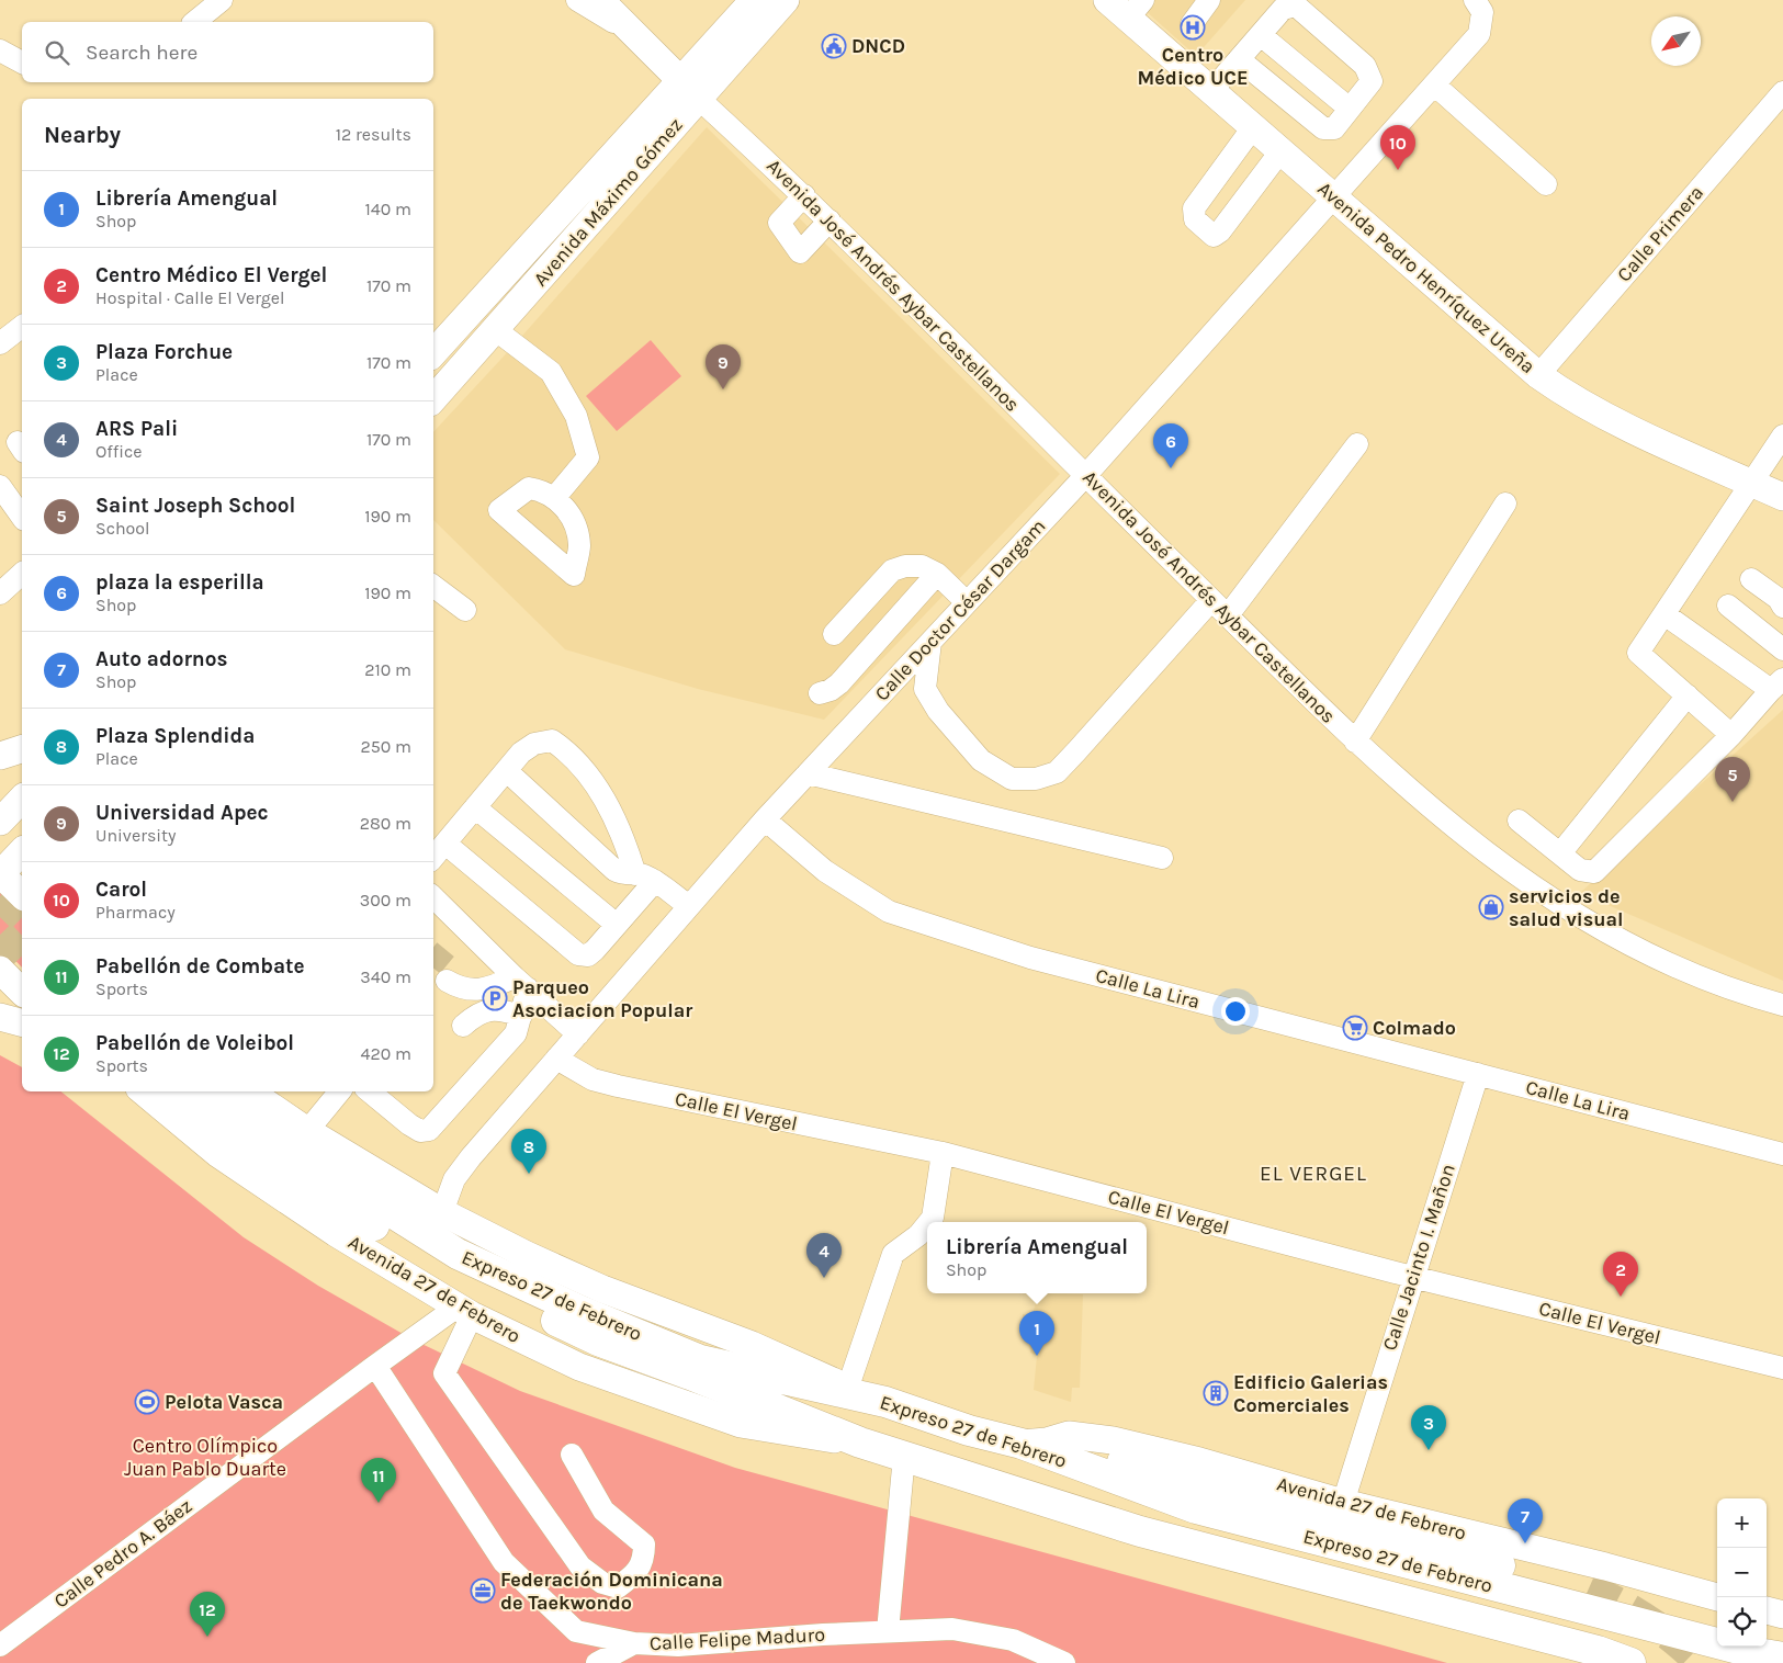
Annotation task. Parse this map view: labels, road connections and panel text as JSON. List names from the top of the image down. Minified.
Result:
{"streets":{"highway":["Expreso 27 de Febrero"],"main road":["Avenida Máximo Gómez","Avenida Pedro Henríquez Ureña","Avenida 27 de Febrero"],"street":["Calle Primera","Avenida José Andrés Aybar Castellanos","Calle Doctor César Dargam","Calle La Lira","Calle El Vergel","Calle Jacinto I. Mañon","Calle Pedro A. Báez","Calle Felipe Maduro"]},"crossings":[["Avenida Máximo Gómez","Avenida José Andrés Aybar Castellanos"],["Calle Primera","Avenida Pedro Henríquez Ureña"],["Avenida Pedro Henríquez Ureña","Calle Doctor César Dargam"],["Avenida José Andrés Aybar Castellanos","Calle Doctor César Dargam"],["Calle Doctor César Dargam","Calle La Lira"],["Calle Doctor César Dargam","Calle El Vergel"],["Calle La Lira","Calle Jacinto I. Mañon"],["Calle El Vergel","Calle Jacinto I. Mañon"],["Calle Jacinto I. Mañon","Avenida 27 de Febrero"],["Avenida 27 de Febrero","Expreso 27 de Febrero"],["Avenida 27 de Febrero","Calle Pedro A. Báez"],["Calle Pedro A. Báez","Calle Felipe Maduro"]],"districts":["EL VERGEL"],"parks":["Centro Olímpico Juan Pablo Duarte"],"places":{"hospital":["Centro Médico UCE"],"public building":["DNCD"],"shop":["servicios de salud visual"],"parking":["Parqueo Asociacion Popular"],"supermarket":["Colmado"],"building":["Edificio Galerias Comerciales"],"sports":["Pelota Vasca"],"office":["Federación Dominicana de Taekwondo"]},"north":"bottom left","page":{"search":"Search here","heading":["Nearby","12 results"],"pins":["10","9","6","5","8","4","2","1","3","11","7","12"],"list":[{"mark":"1","name":"Librería Amengual","note":"Shop","value":"140 m"},{"mark":"2","name":"Centro Médico El Vergel","note":"Hospital · Calle El Vergel","value":"170 m"},{"mark":"3","name":"Plaza Forchue","note":"Place","value":"170 m"},{"mark":"4","name":"ARS Pali","note":"Office","value":"170 m"},{"mark":"5","name":"Saint Joseph School","note":"School","value":"190 m"},{"mark":"6","name":"plaza la esperilla","note":"Shop","value":"190 m"},{"mark":"7","name":"Auto adornos","note":"Shop","value":"210 m"},{"mark":"8","name":"Plaza Splendida","note":"Place","value":"250 m"},{"mark":"9","name":"Universidad Apec","note":"University","value":"280 m"},{"mark":"10","name":"Carol","note":"Pharmacy","value":"300 m"},{"mark":"11","name":"Pabellón de Combate","note":"Sports","value":"340 m"},{"mark":"12","name":"Pabellón de Voleibol","note":"Sports","value":"420 m"}],"popup":["Librería Amengual","Shop"],"map_buttons":["+","−"]}}
